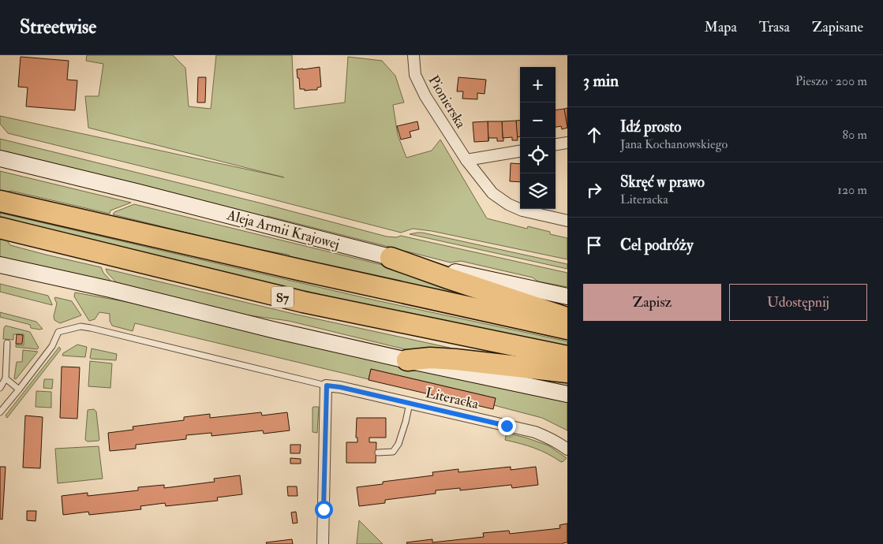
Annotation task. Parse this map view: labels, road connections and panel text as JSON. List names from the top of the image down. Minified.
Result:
{"streets":{"highway":["S7"],"main road":["Aleja Armii Krajowej"],"street":["Pionierska","Literacka"]},"page":{"header":"Streetwise","nav":["Mapa","Trasa","Zapisane"],"heading":["3 min","Pieszo · 200 m"],"map_buttons":["+","−"],"list":[["Idź prosto","Jana Kochanowskiego","80 m"],["Skręć w prawo","Literacka","120 m"],"Cel podróży"],"buttons":["Zapisz","Udostępnij"]}}
